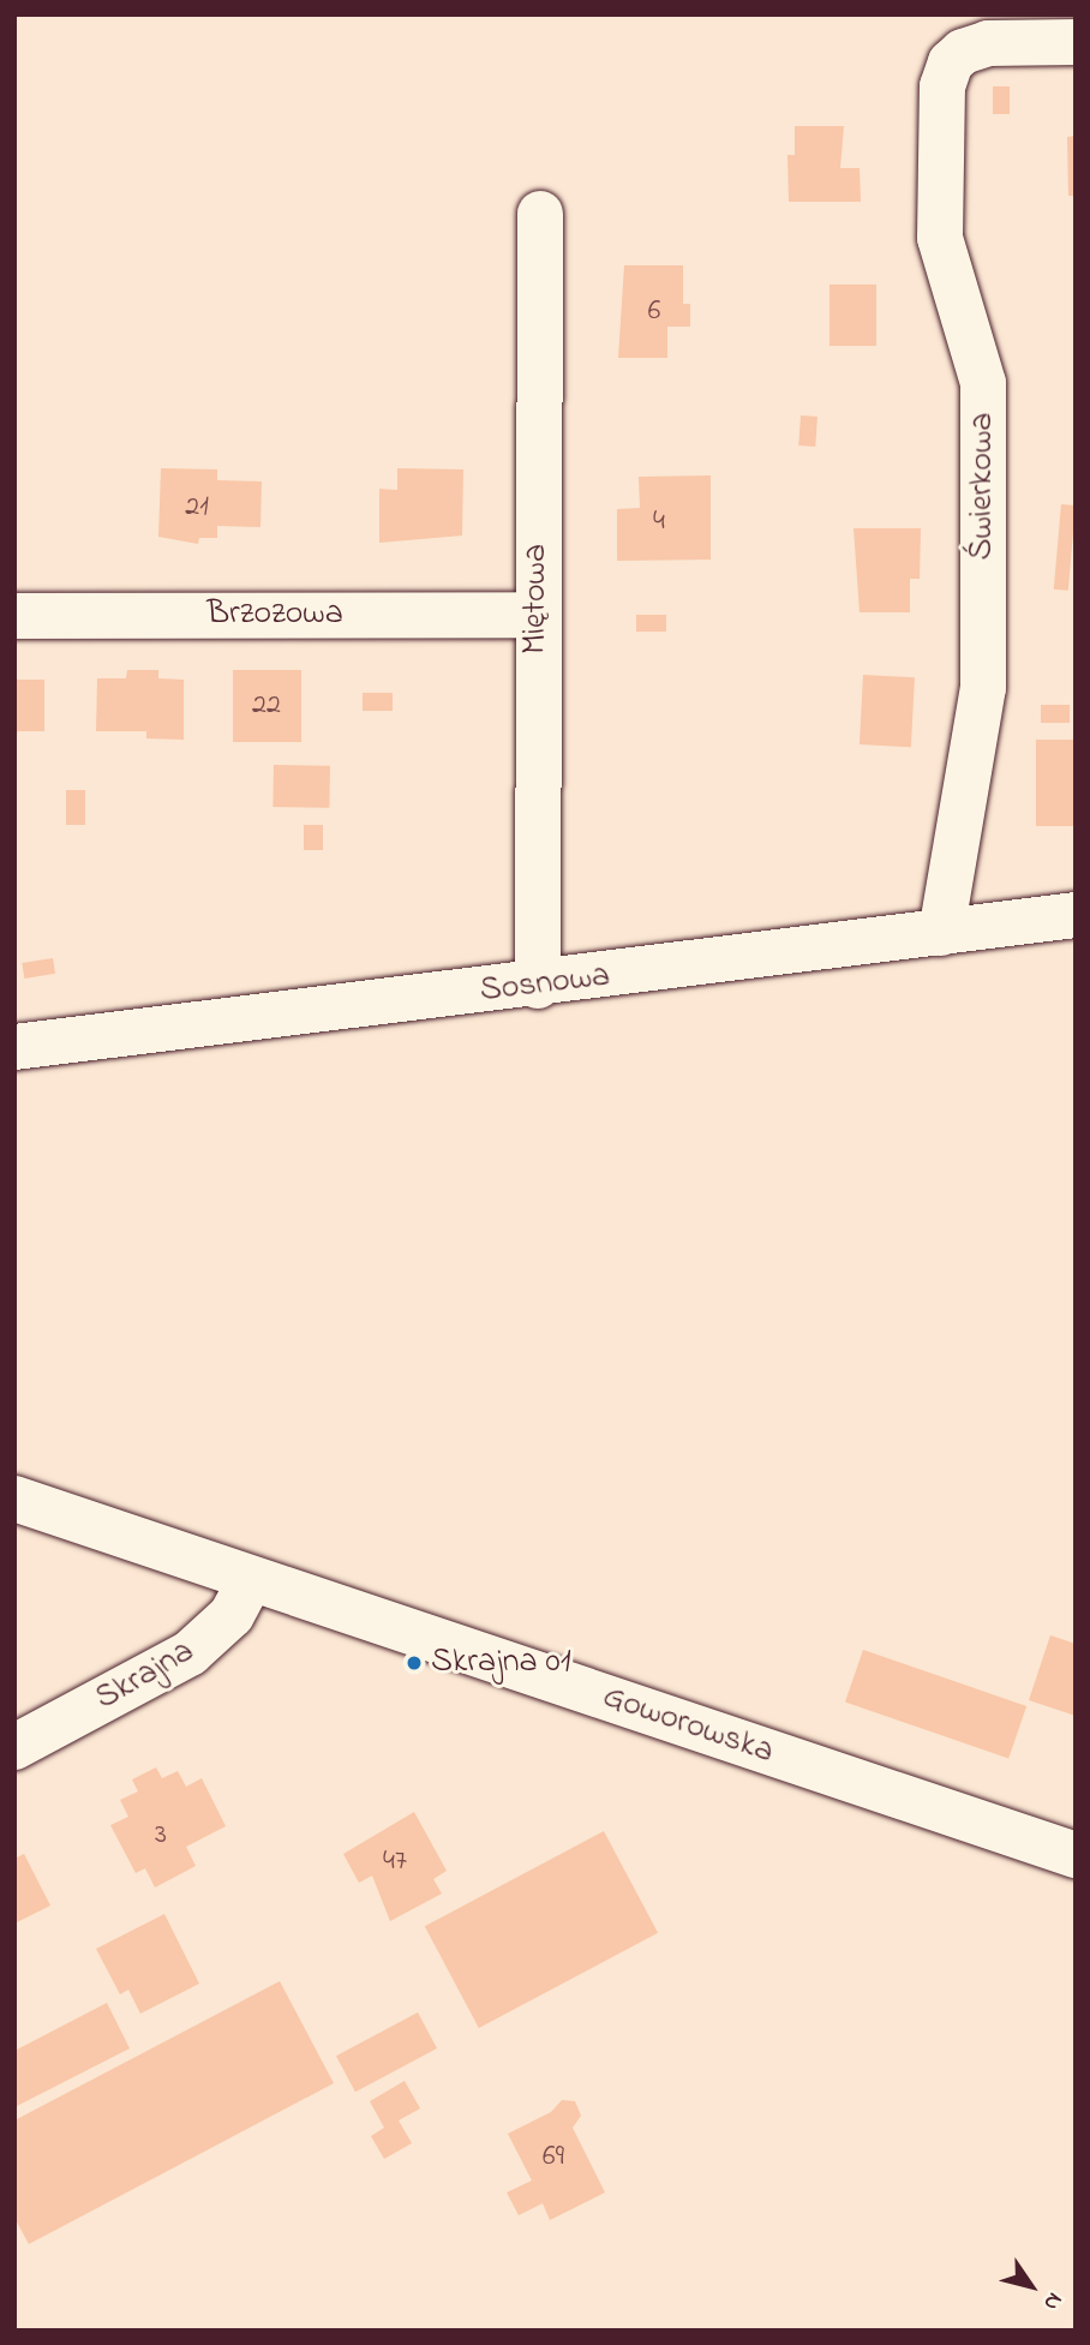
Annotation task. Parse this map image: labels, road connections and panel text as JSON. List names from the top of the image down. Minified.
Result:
{"streets":{"street":["Świerkowa","Miętowa","Brzozowa","Sosnowa","Skrajna","Goworowska"]},"crossings":[["Świerkowa","Sosnowa"],["Miętowa","Brzozowa"],["Miętowa","Sosnowa"],["Skrajna","Goworowska"]],"places":["Skrajna 01"],"house_numbers":["6","21","4","22","3","47","69"],"north":"bottom right"}
